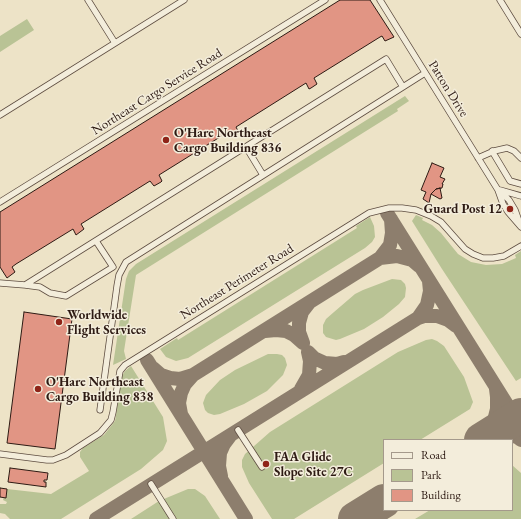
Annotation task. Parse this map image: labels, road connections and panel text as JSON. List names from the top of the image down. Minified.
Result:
{"streets":{"street":["Patton Drive","Northeast Cargo Service Road","Northeast Perimeter Road"]},"places":["O'Hare Northeast Cargo Building 836","Guard Post 12","Worldwide Flight Services","O'Hare Northeast Cargo Building 838","FAA Glide Slope Site 27C"],"legend":["Road","Park","Building"]}
